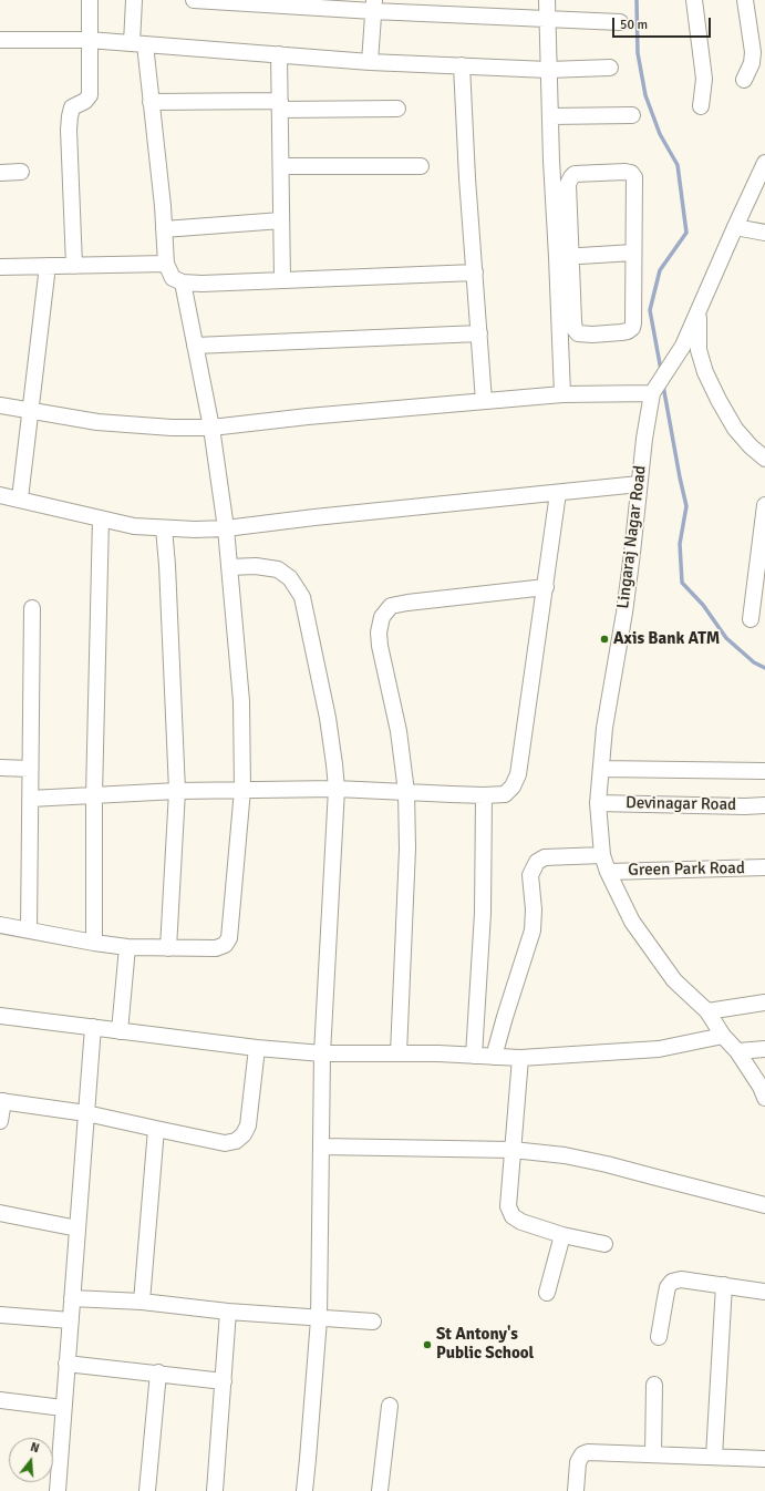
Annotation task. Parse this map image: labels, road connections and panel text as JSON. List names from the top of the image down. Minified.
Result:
{"streets":{"street":["Lingaraj Nagar Road","Devinagar Road","Green Park Road"]},"crossings":[["Lingaraj Nagar Road","Devinagar Road"],["Lingaraj Nagar Road","Green Park Road"]],"places":["Axis Bank ATM","St Antony's Public School"],"scale_bar":"50 m","north":"top"}
